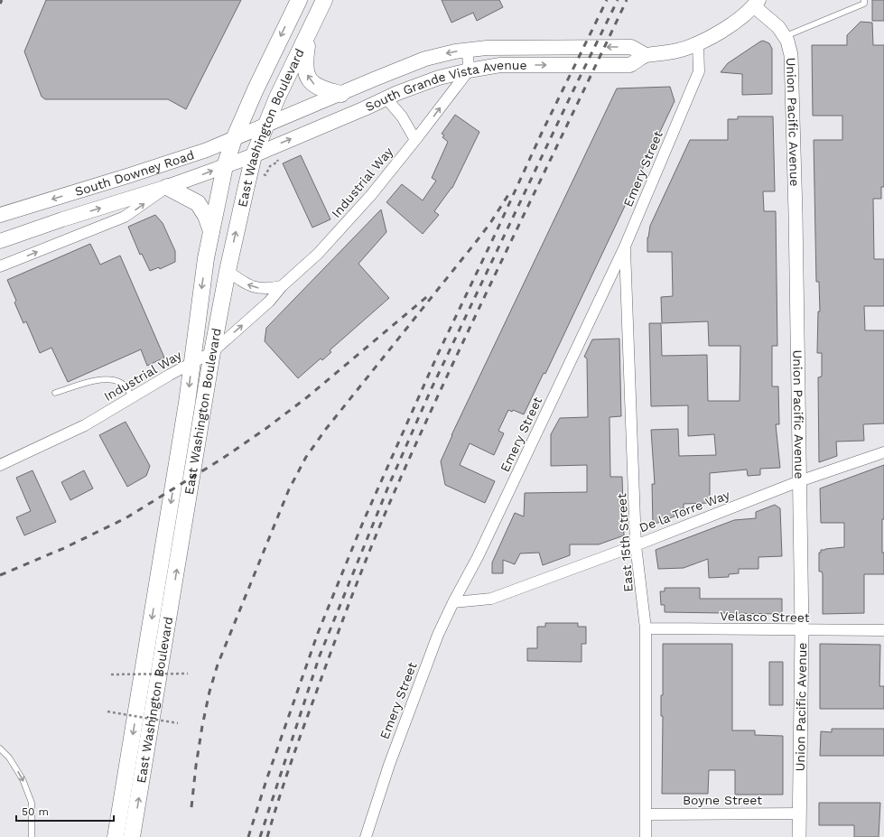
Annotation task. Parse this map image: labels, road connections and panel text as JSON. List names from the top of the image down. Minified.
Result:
{"streets":{"main road":["South Grande Vista Avenue","East Washington Boulevard","South Downey Road"],"street":["Union Pacific Avenue","Emery Street","Industrial Way","De la Torre Way","East 15th Street","Velasco Street","Boyne Street"]},"crossings":[["South Grande Vista Avenue","Union Pacific Avenue"],["South Grande Vista Avenue","East Washington Boulevard"],["South Grande Vista Avenue","Emery Street"],["South Grande Vista Avenue","South Downey Road"],["South Grande Vista Avenue","Industrial Way"],["Union Pacific Avenue","De la Torre Way"],["Union Pacific Avenue","Velasco Street"],["Union Pacific Avenue","Boyne Street"],["East Washington Boulevard","South Downey Road"],["East Washington Boulevard","Industrial Way"],["Emery Street","De la Torre Way"],["Emery Street","East 15th Street"],["De la Torre Way","East 15th Street"],["East 15th Street","Velasco Street"],["East 15th Street","Boyne Street"]],"scale_bar":"50 m"}
